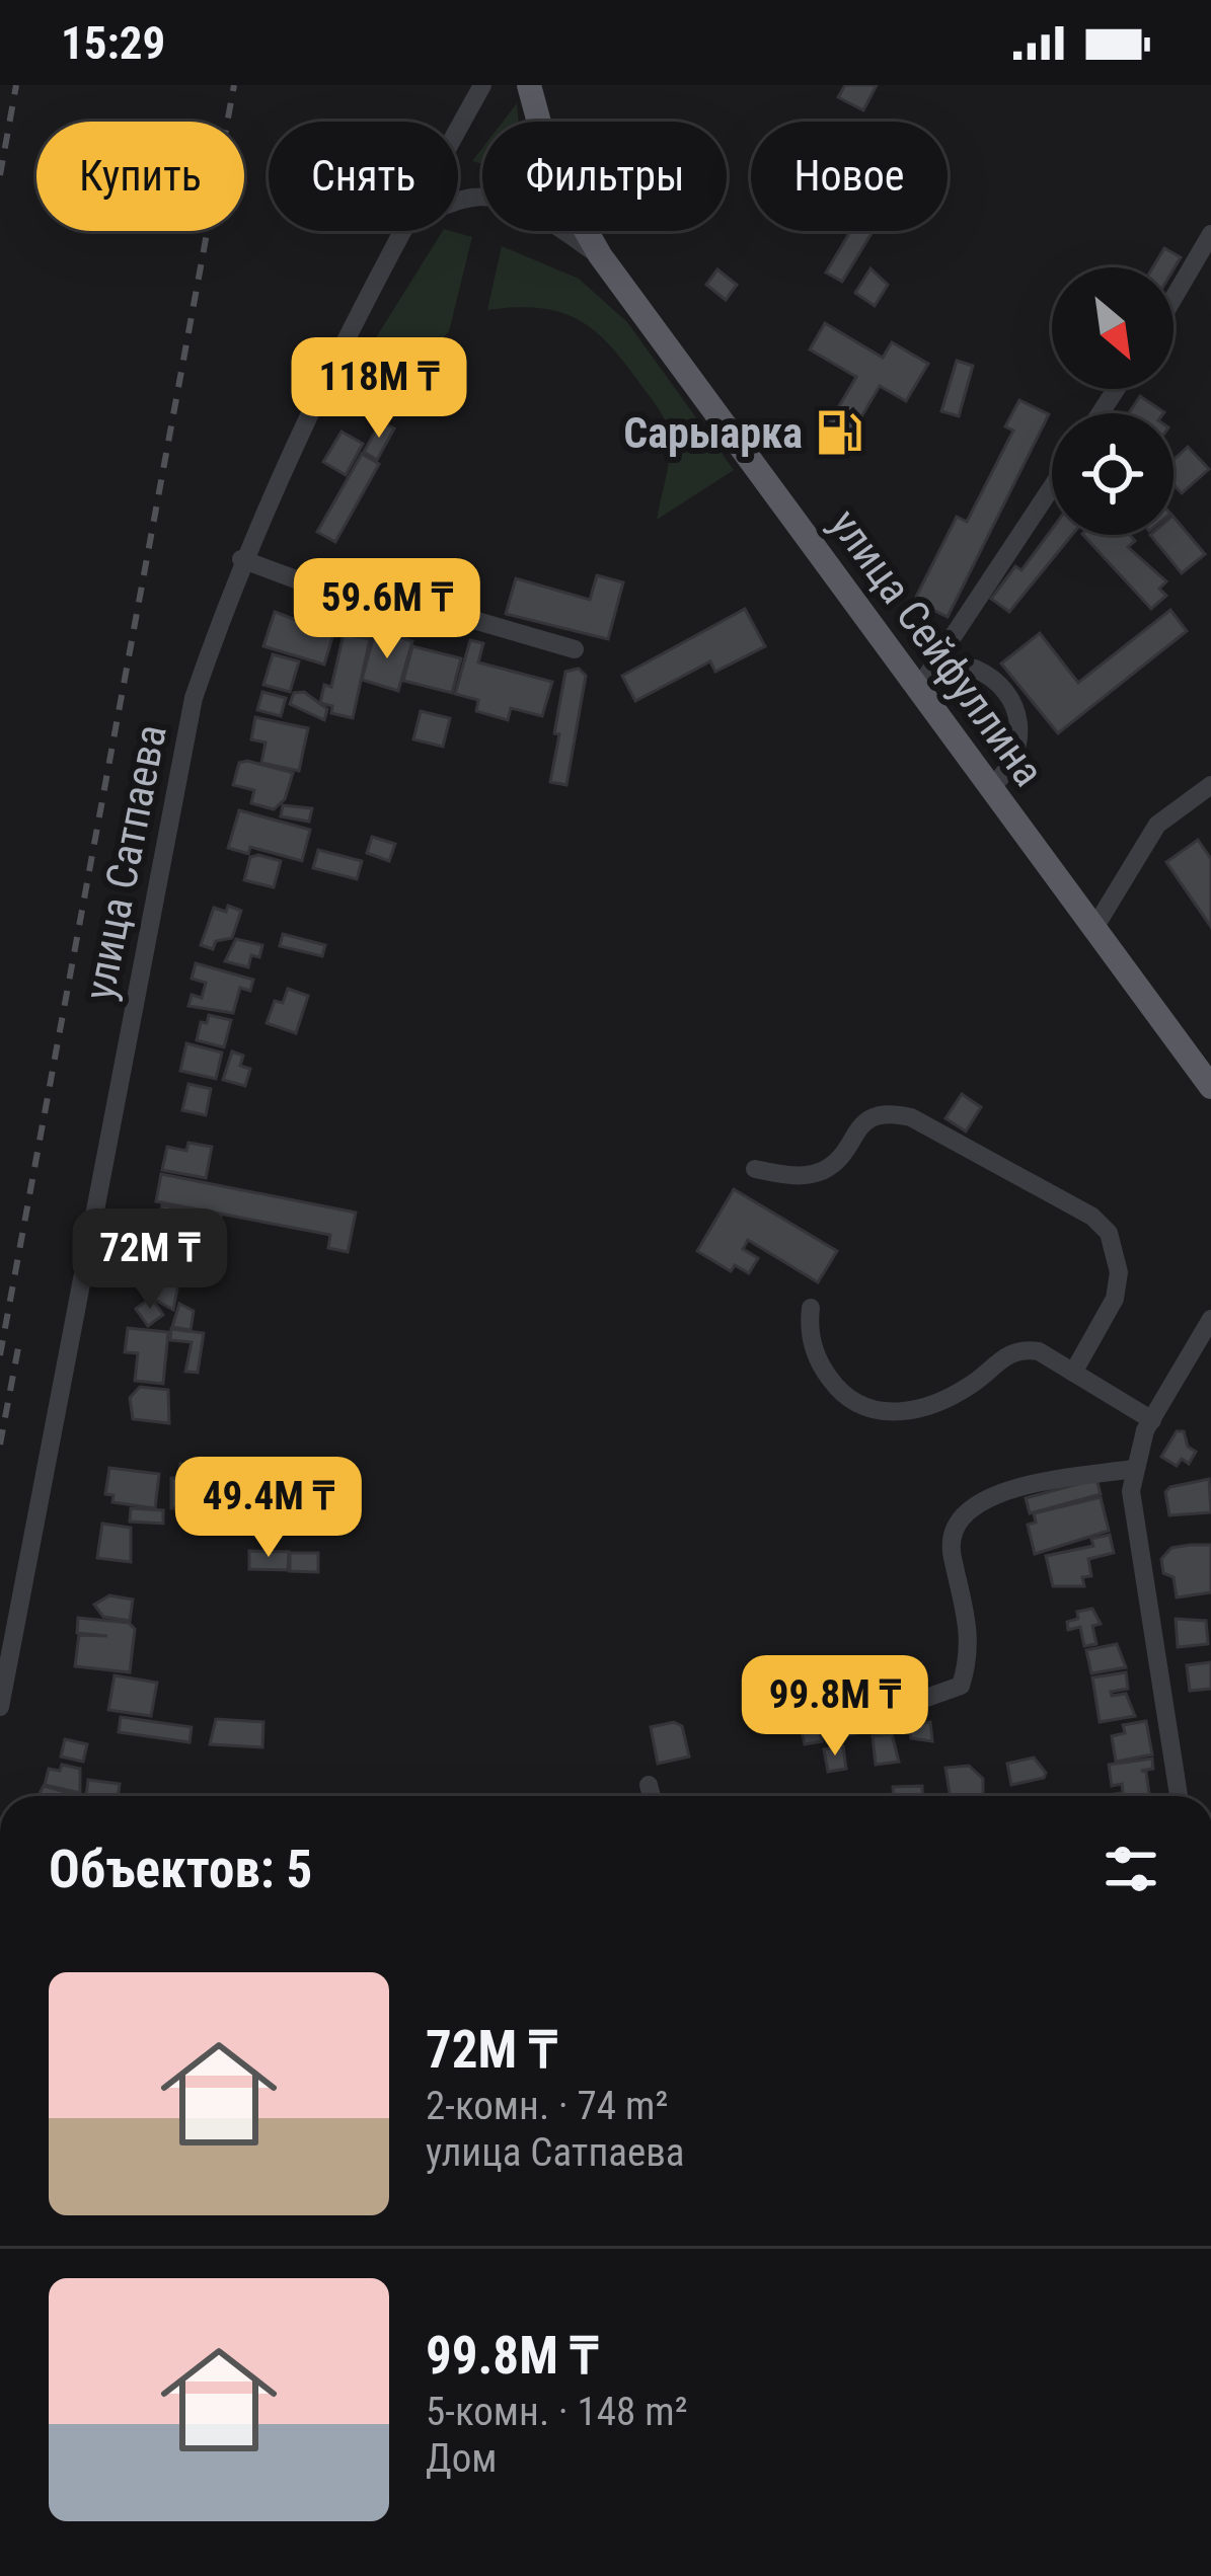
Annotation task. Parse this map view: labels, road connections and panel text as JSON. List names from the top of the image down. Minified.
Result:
{"streets":{"main road":["улица Сейфуллина"],"street":["улица Сатпаева"]},"places":{"fuel station":["Сарыарка"]},"north":"bottom right","page":{"status":"15:29","chip":["Купить","Снять","Фильтры","Новое"],"price":["118M ₸","59.6M ₸","72M ₸","49.4M ₸","99.8M ₸"],"heading":"Объектов: 5","list":[{"name":"72M ₸","note":"2-комн. · 74 m² · улица Сатпаева"},{"name":"99.8M ₸","note":"5-комн. · 148 m² · Дом"}]}}
